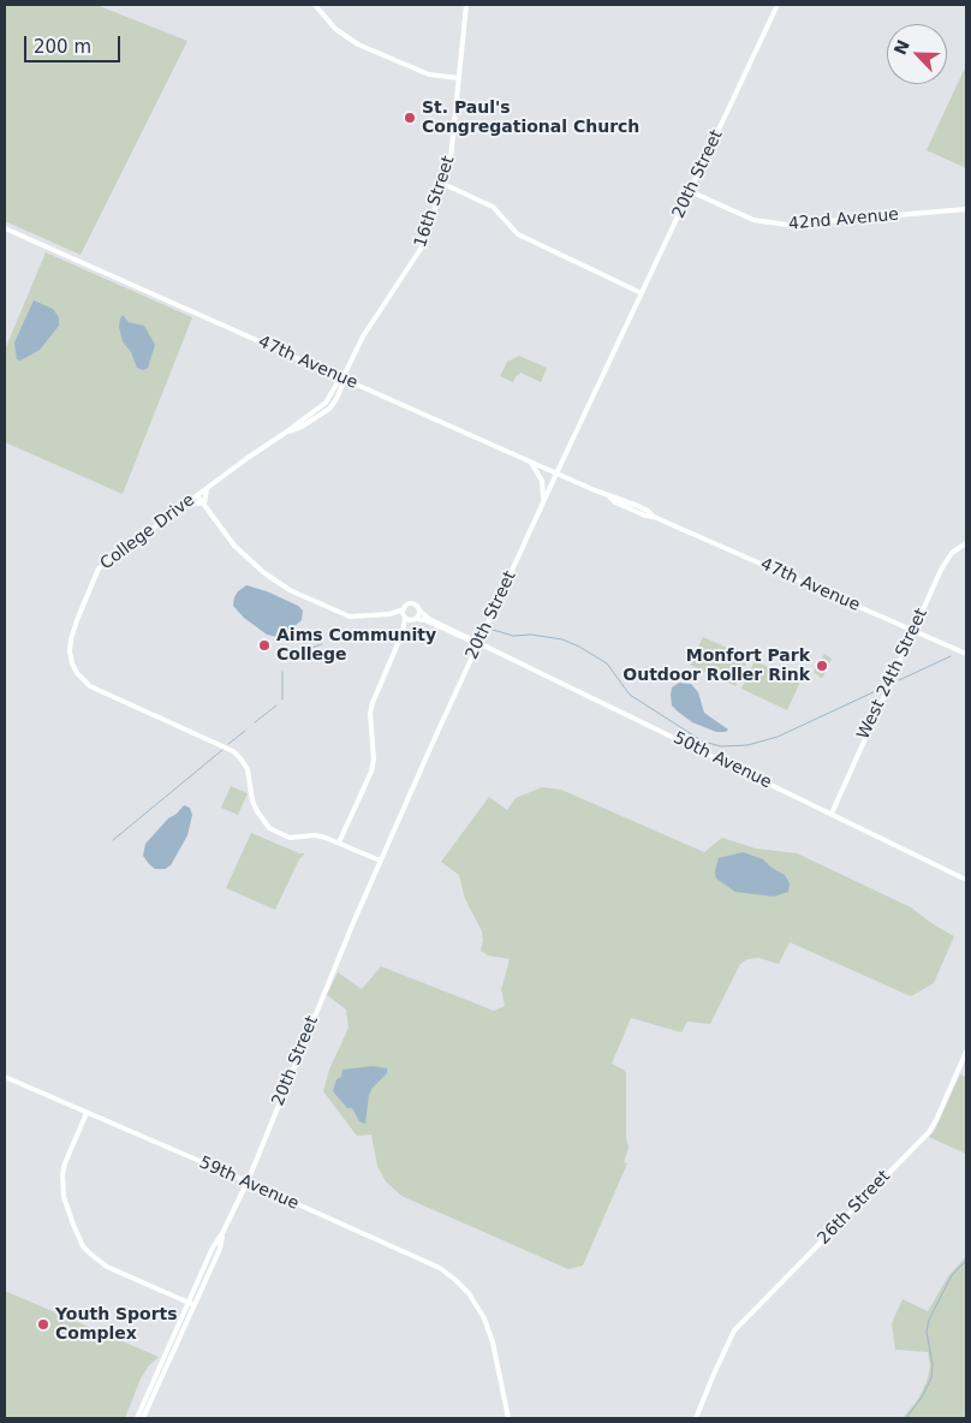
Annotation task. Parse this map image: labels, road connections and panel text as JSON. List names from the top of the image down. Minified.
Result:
{"streets":{"street":["20th Street","16th Street","42nd Avenue","47th Avenue","College Drive","West 24th Street","50th Avenue","59th Avenue","26th Street"]},"crossings":[["20th Street","42nd Avenue"],["20th Street","47th Avenue"],["20th Street","College Drive"],["20th Street","50th Avenue"],["20th Street","59th Avenue"],["16th Street","47th Avenue"],["16th Street","College Drive"],["47th Avenue","College Drive"],["47th Avenue","West 24th Street"],["West 24th Street","50th Avenue"]],"places":["St. Paul's Congregational Church","Aims Community College","Monfort Park Outdoor Roller Rink","Youth Sports Complex"],"scale_bar":"200 m","north":"top left"}
